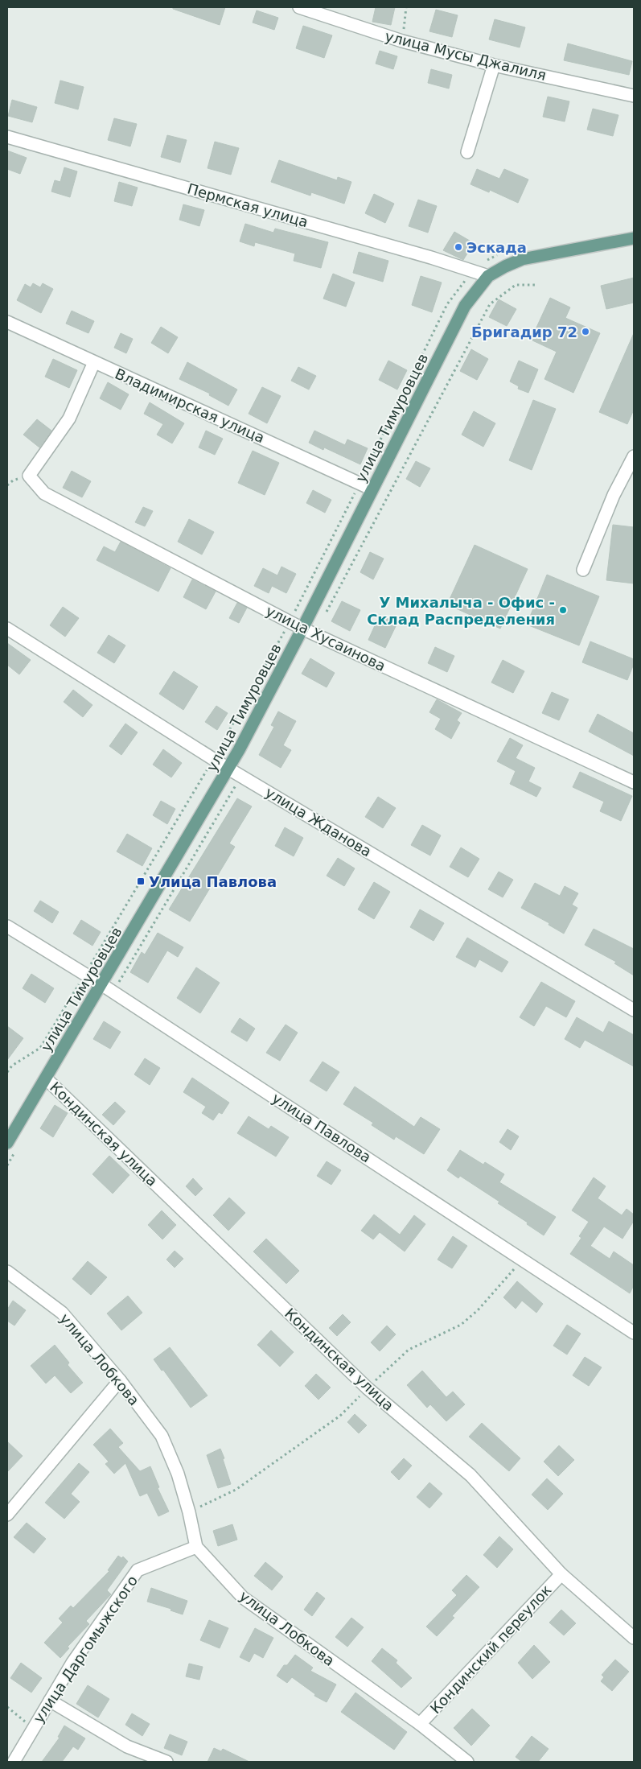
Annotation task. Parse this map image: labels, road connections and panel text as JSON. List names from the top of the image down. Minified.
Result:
{"streets":{"main road":["улица Тимуровцев"],"street":["улица Мусы Джалиля","Пермская улица","Владимирская улица","улица Хусаинова","улица Жданова","улица Павлова","Кондинская улица","улица Лобкова","улица Даргомыжского","Кондинский переулок"]},"crossings":[["Пермская улица","улица Тимуровцев"],["Владимирская улица","улица Тимуровцев"],["Владимирская улица","улица Хусаинова"],["улица Тимуровцев","улица Хусаинова"],["улица Тимуровцев","улица Жданова"],["улица Тимуровцев","улица Павлова"],["улица Тимуровцев","Кондинская улица"],["Кондинская улица","Кондинский переулок"],["улица Лобкова","улица Даргомыжского"],["улица Лобкова","Кондинский переулок"]],"places":{"other":["Эскада","Бригадир 72","У Михалыча - Офис - Склад Распределения"],"transit":["Улица Павлова"]}}
